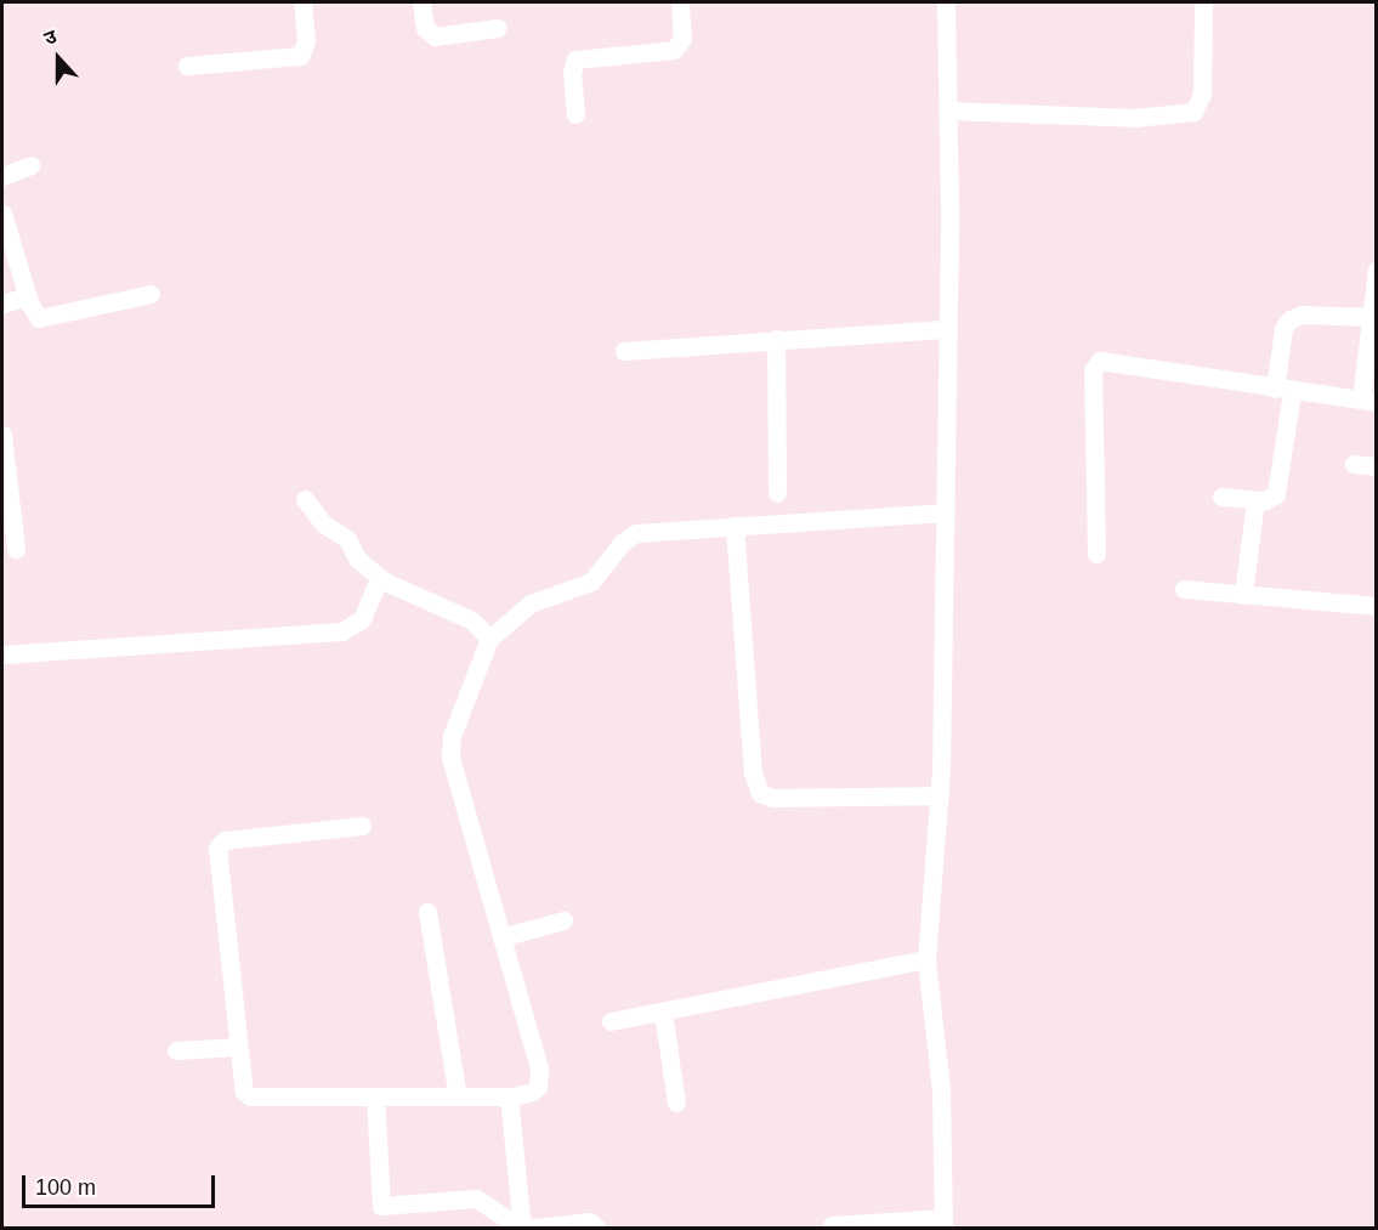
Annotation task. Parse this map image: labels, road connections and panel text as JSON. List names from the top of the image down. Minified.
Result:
{"scale_bar":"100 m","north":"top"}
